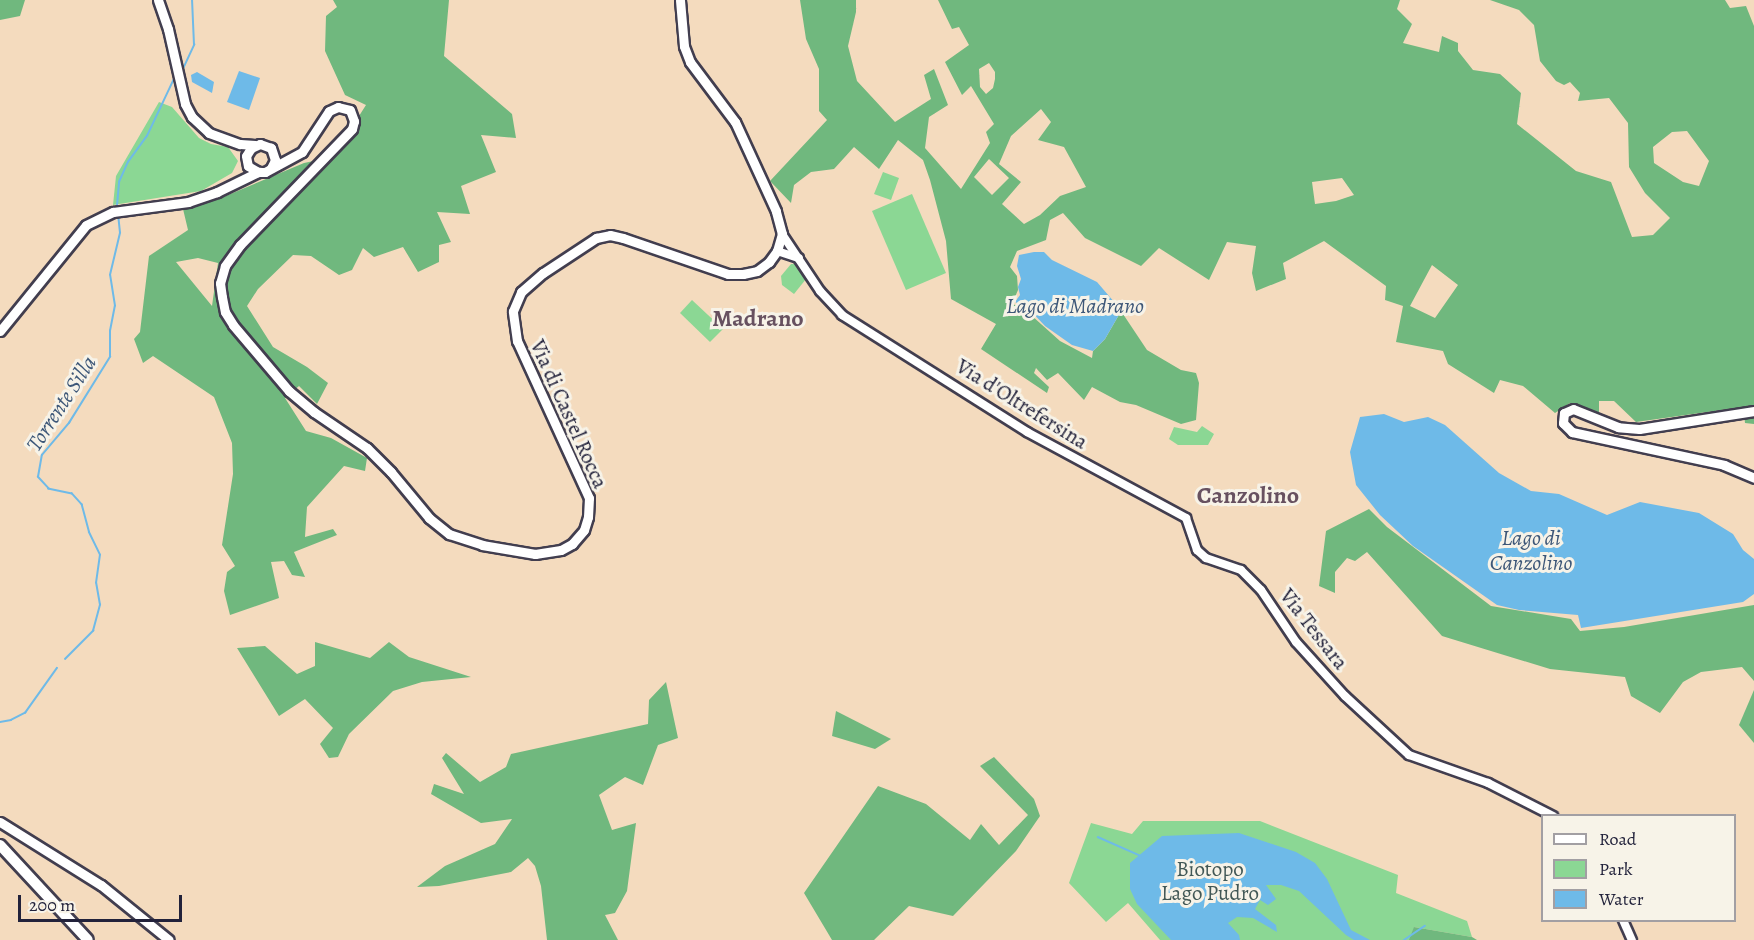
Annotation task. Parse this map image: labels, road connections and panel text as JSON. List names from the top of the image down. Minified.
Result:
{"streets":{"main road":["Via di Castel Rocca"],"street":["Via d'Oltrefersina","Via Tessara"]},"crossings":[["Via d'Oltrefersina","Via Tessara"]],"districts":["Madrano","Canzolino"],"water":["Lago di Madrano","Torrente Silla","Lago di Canzolino"],"parks":["Biotopo Lago Pudro"],"legend":["Road","Park","Water"],"scale_bar":"200 m"}
